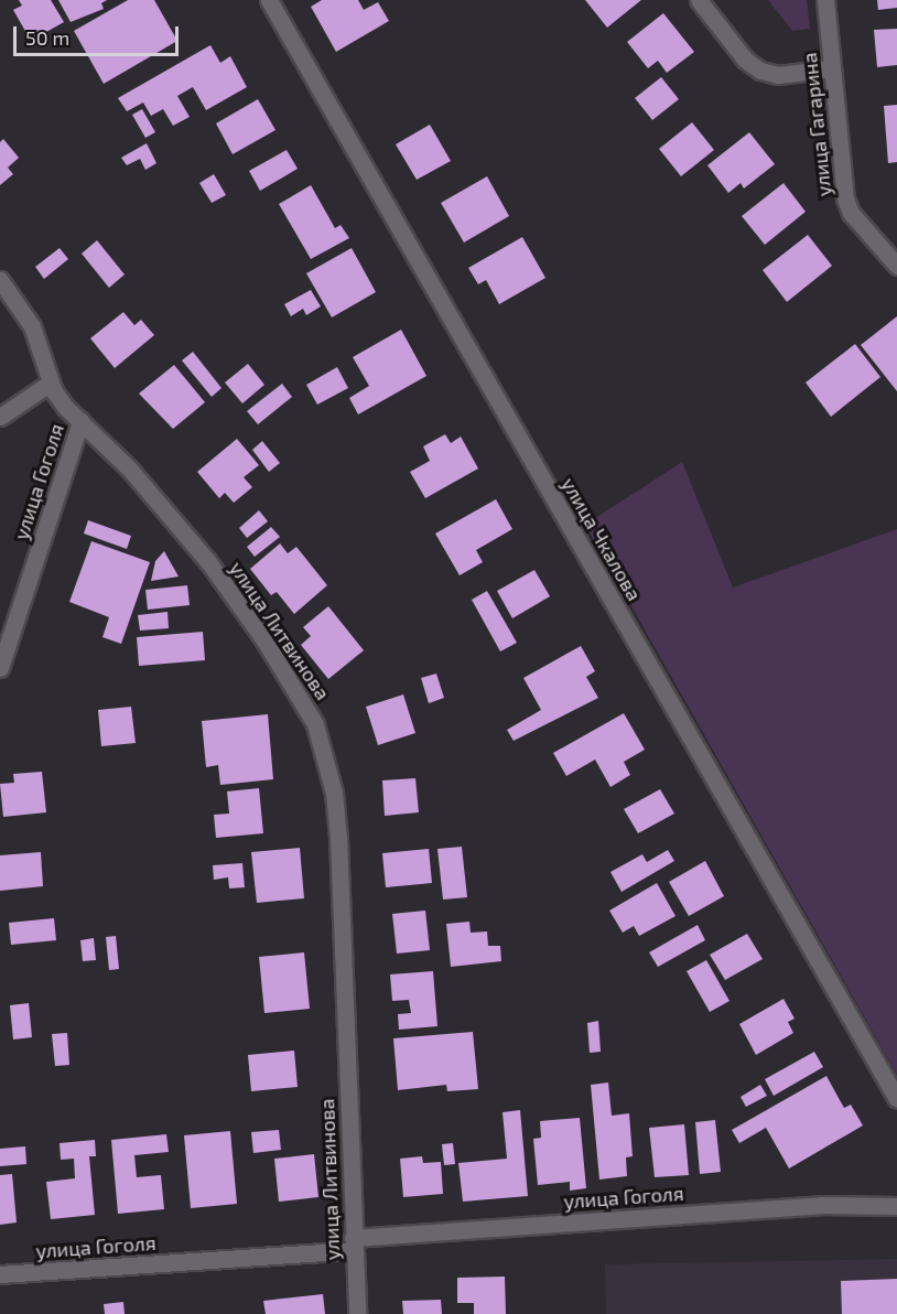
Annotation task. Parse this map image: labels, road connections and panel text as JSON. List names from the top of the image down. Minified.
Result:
{"streets":{"street":["улица Гагарина","улица Гоголя","улица Чкалова","улица Литвинова"]},"crossings":[["улица Гоголя","улица Литвинова"]],"scale_bar":"50 m"}
